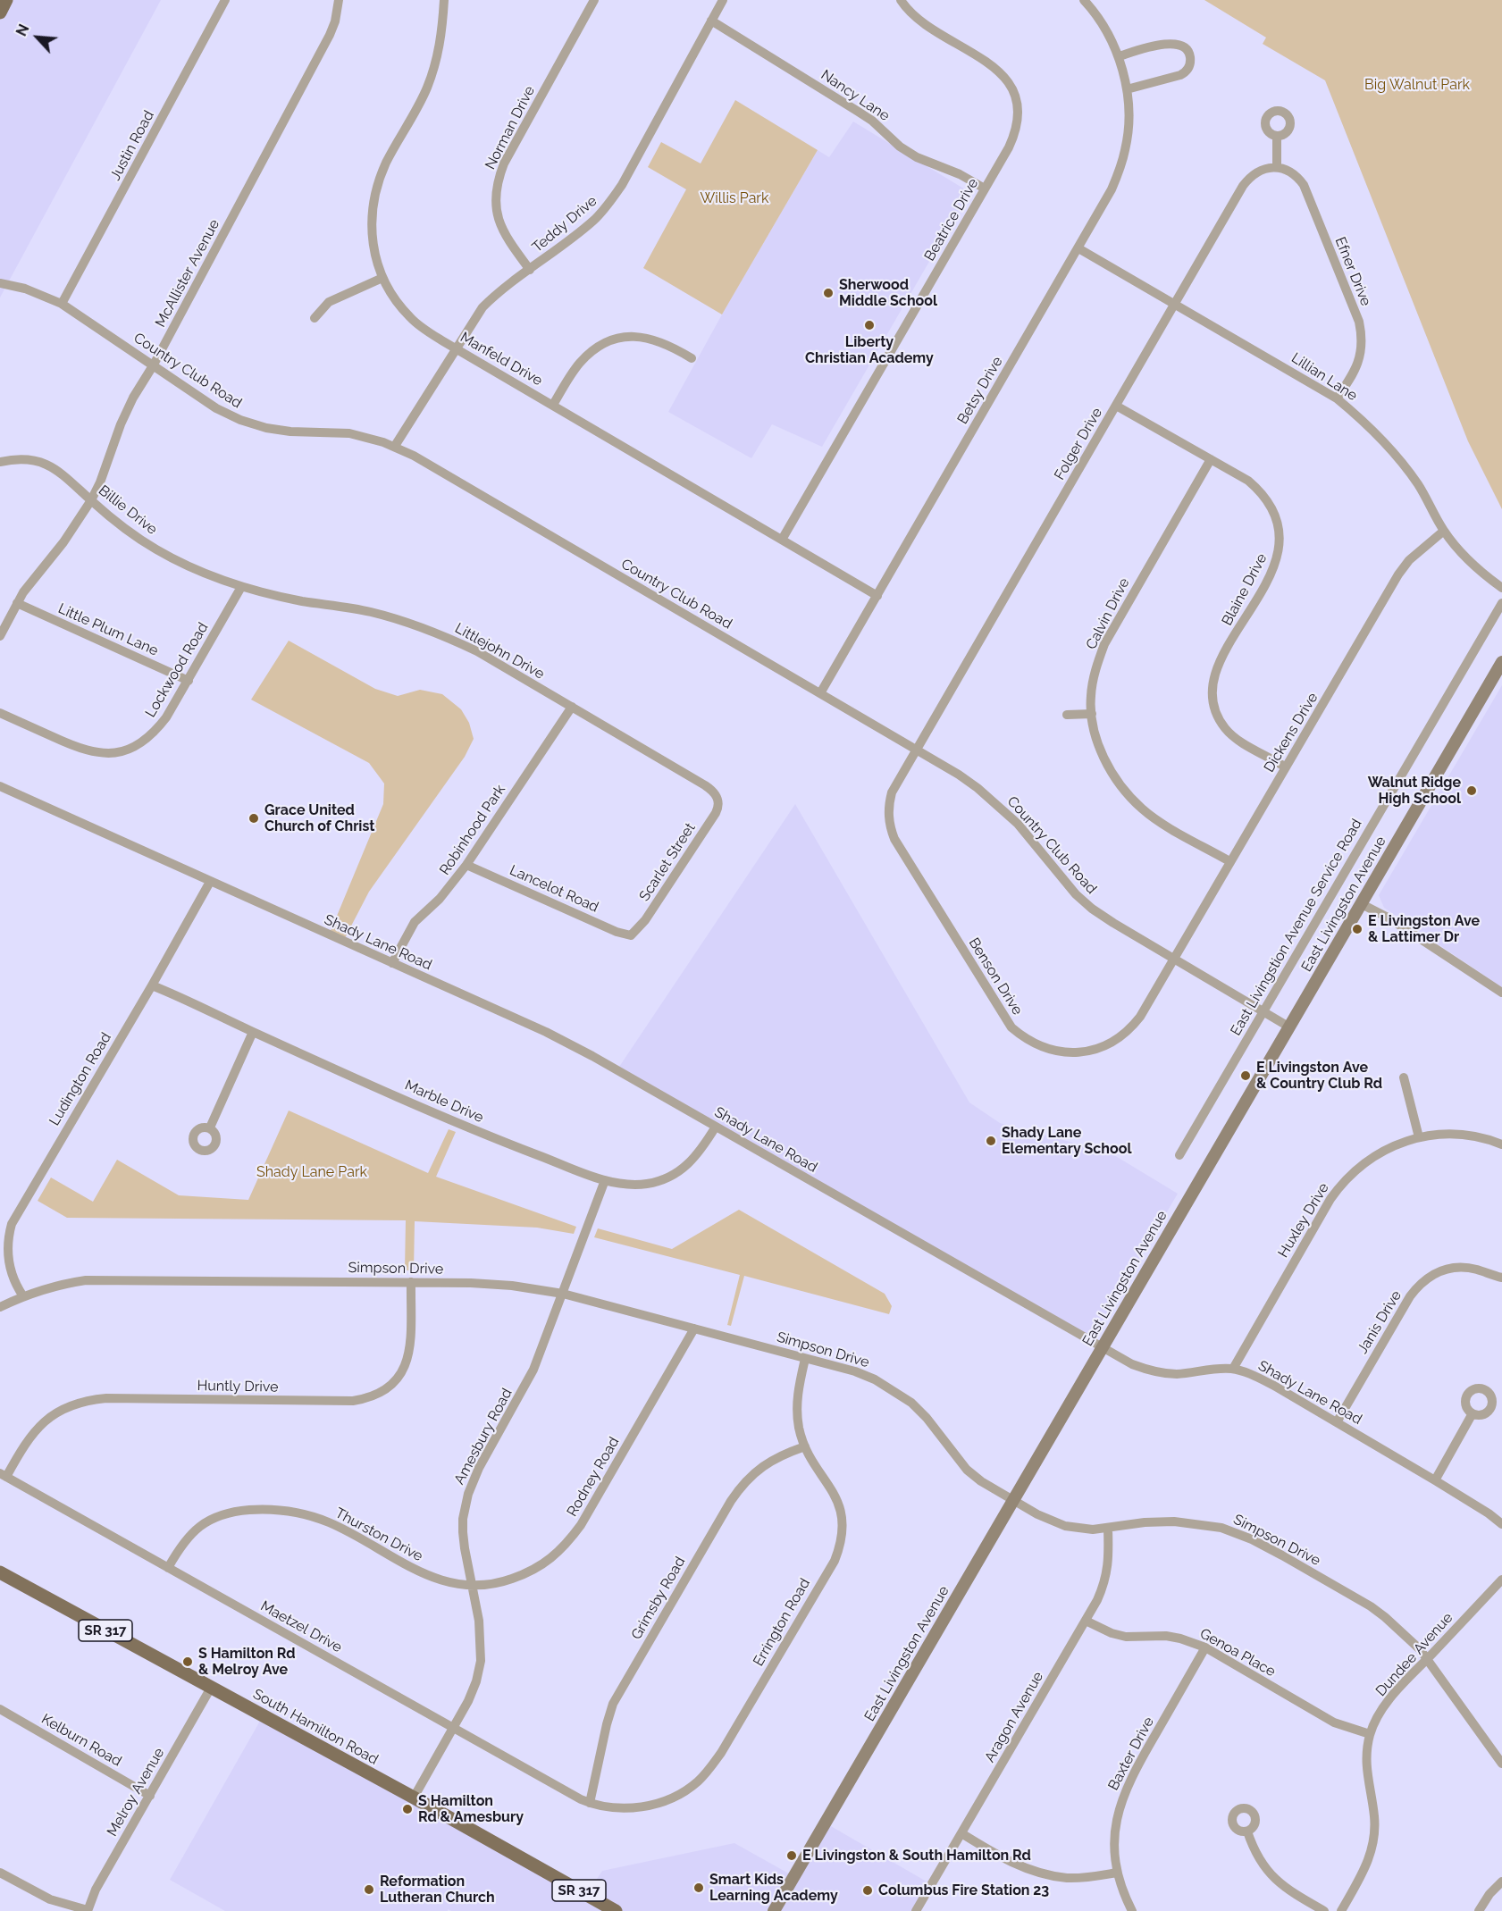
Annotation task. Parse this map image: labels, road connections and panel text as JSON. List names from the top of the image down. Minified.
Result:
{"streets":{"main road":["East Livingston Avenue","SR 317","South Hamilton Road"],"street":["Nancy Lane","Norman Drive","Justin Road","Beatrice Drive","Teddy Drive","Efner Drive","McAllister Avenue","Manfeld Drive","Country Club Road","Lillian Lane","Betsy Drive","Folger Drive","Billie Drive","Blaine Drive","Calvin Drive","Little Plum Lane","Littlejohn Drive","Lockwood Road","Dickens Drive","Robinhood Park","Scarlet Street","Lancelot Road","East Livingstion Avenue Service Road","Shady Lane Road","Benson Drive","Ludington Road","Marble Drive","Huxley Drive","Simpson Drive","Janis Drive","Huntly Drive","Amesbury Road","Rodney Road","Thurston Drive","Grimsby Road","Errington Road","Maetzel Drive","Genoa Place","Dundee Avenue","Aragon Avenue","Kelburn Road","Baxter Drive","Melroy Avenue"]},"crossings":[["Nancy Lane","Beatrice Drive"],["Nancy Lane","Teddy Drive"],["Norman Drive","Teddy Drive"],["Justin Road","Country Club Road"],["Beatrice Drive","Manfeld Drive"],["Teddy Drive","Manfeld Drive"],["Teddy Drive","Country Club Road"],["Efner Drive","Lillian Lane"],["Efner Drive","Folger Drive"],["McAllister Avenue","Country Club Road"],["McAllister Avenue","Billie Drive"],["McAllister Avenue","Little Plum Lane"],["Manfeld Drive","Betsy Drive"],["Country Club Road","Betsy Drive"],["Country Club Road","Folger Drive"],["Country Club Road","Dickens Drive"],["Country Club Road","East Livingston Avenue"],["Country Club Road","East Livingstion Avenue Service Road"],["Country Club Road","Benson Drive"],["Lillian Lane","Betsy Drive"],["Lillian Lane","Folger Drive"],["Lillian Lane","Dickens Drive"],["Folger Drive","Blaine Drive"],["Folger Drive","Benson Drive"],["Billie Drive","Littlejohn Drive"],["Billie Drive","Lockwood Road"],["Blaine Drive","Calvin Drive"],["Blaine Drive","Dickens Drive"],["Calvin Drive","Dickens Drive"],["Little Plum Lane","Lockwood Road"],["Littlejohn Drive","Lockwood Road"],["Littlejohn Drive","Robinhood Park"],["Littlejohn Drive","Scarlet Street"],["Dickens Drive","Benson Drive"],["Robinhood Park","Lancelot Road"],["Robinhood Park","Shady Lane Road"],["Scarlet Street","Lancelot Road"],["East Livingston Avenue","Shady Lane Road"],["East Livingston Avenue","Simpson Drive"],["Shady Lane Road","Ludington Road"],["Shady Lane Road","Marble Drive"],["Shady Lane Road","Huxley Drive"],["Shady Lane Road","Janis Drive"],["Ludington Road","Marble Drive"],["Ludington Road","Simpson Drive"],["Marble Drive","Amesbury Road"],["Simpson Drive","Huntly Drive"],["Simpson Drive","Amesbury Road"],["Simpson Drive","Rodney Road"],["Simpson Drive","Errington Road"],["Simpson Drive","Dundee Avenue"],["Simpson Drive","Aragon Avenue"],["Huntly Drive","Maetzel Drive"],["Amesbury Road","Rodney Road"],["Amesbury Road","Thurston Drive"],["Amesbury Road","Maetzel Drive"],["Amesbury Road","South Hamilton Road"],["Rodney Road","Thurston Drive"],["Thurston Drive","Maetzel Drive"],["Grimsby Road","Errington Road"],["Grimsby Road","Maetzel Drive"],["Errington Road","Maetzel Drive"],["Genoa Place","Dundee Avenue"],["Genoa Place","Aragon Avenue"],["Genoa Place","Baxter Drive"],["South Hamilton Road","Melroy Avenue"],["Kelburn Road","Melroy Avenue"]],"parks":["Big Walnut Park","Willis Park","Shady Lane Park"],"places":["Sherwood Middle School","Liberty Christian Academy","Walnut Ridge High School","Grace United Church of Christ","E Livingston Ave & Lattimer Dr","E Livingston Ave & Country Club Rd","Shady Lane Elementary School","S Hamilton Rd & Melroy Ave","S Hamilton Rd & Amesbury","E Livingston & South Hamilton Rd","Smart Kids Learning Academy","Reformation Lutheran Church","Columbus Fire Station 23"],"north":"top left"}
